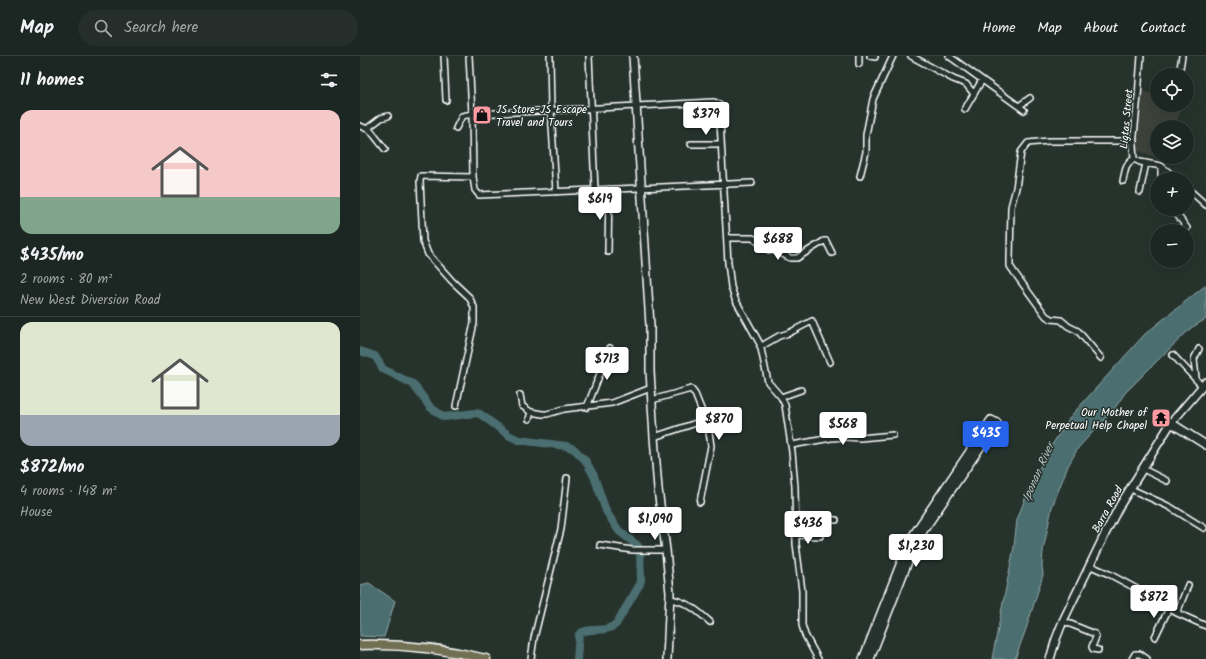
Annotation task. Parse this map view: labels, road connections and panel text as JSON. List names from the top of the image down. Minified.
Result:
{"streets":{"street":["Ligtas Street","Barra Road"]},"water":["Iponan River"],"places":{"shop":["JS Store-JS Escape Travel and Tours"],"temple":["Our Mother of Perpetual Help Chapel"]},"page":{"header":"Map","search":"Search here","nav":["Home","Map","About","Contact"],"heading":"11 homes","map_buttons":["+","−"],"price":["$379","$619","$688","$713","$870","$568","$435","$1,090","$436","$1,230","$872"],"list":[{"name":"$435/mo","note":"2 rooms · 80 m² · New West Diversion Road"},{"name":"$872/mo","note":"4 rooms · 148 m² · House"}]}}
